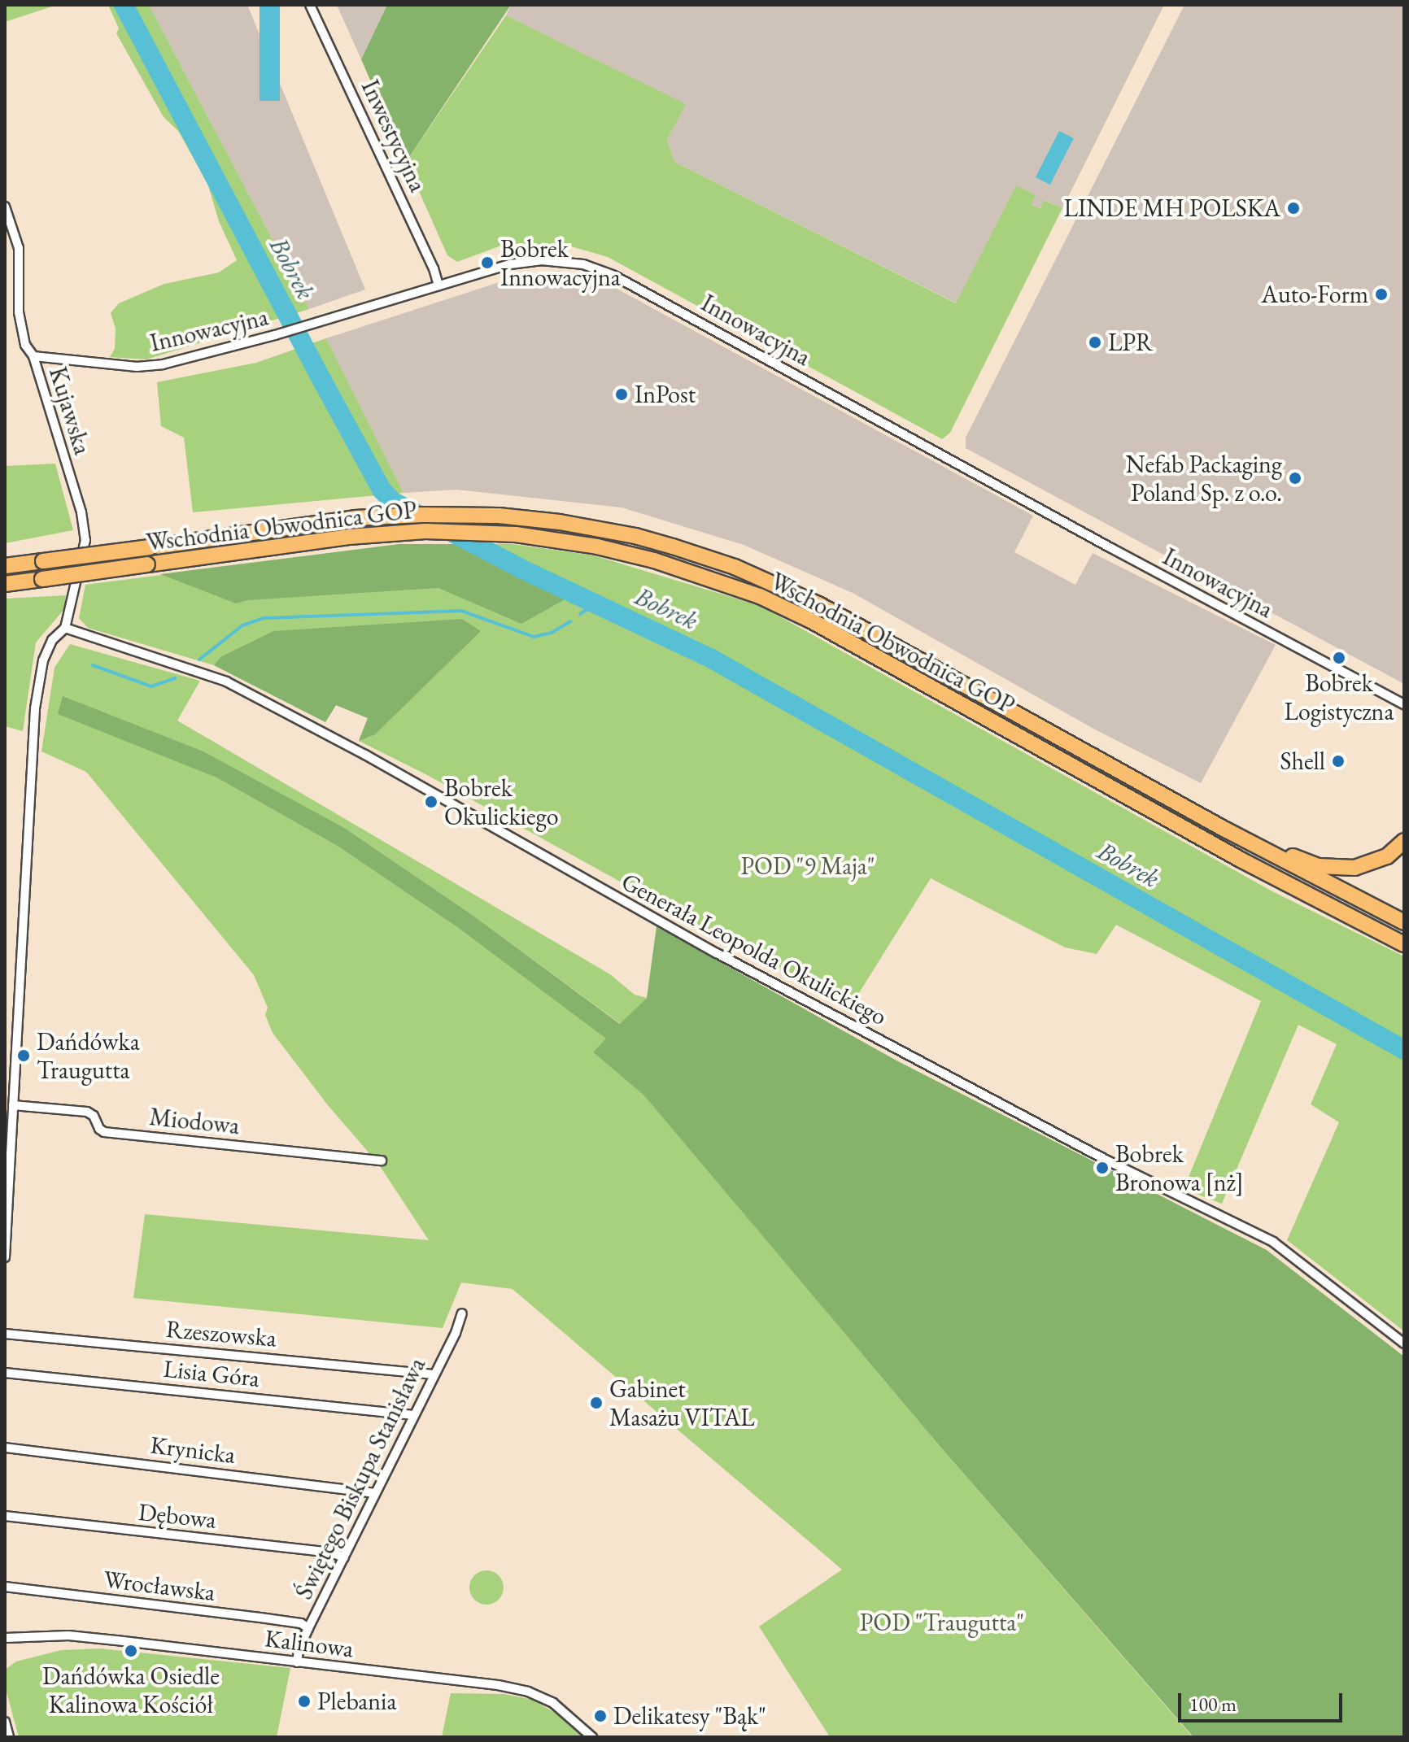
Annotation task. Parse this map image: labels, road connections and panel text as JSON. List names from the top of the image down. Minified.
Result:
{"streets":{"highway":["Wschodnia Obwodnica GOP"],"street":["Inwestycyjna","Innowacyjna","Kujawska","Generała Leopolda Okulickiego","Miodowa","Rzeszowska","Lisia Góra","Krynicka","Świętego Biskupa Stanisława","Dębowa","Wrocławska","Kalinowa"]},"crossings":[["Inwestycyjna","Innowacyjna"],["Innowacyjna","Kujawska"],["Kujawska","Generała Leopolda Okulickiego"],["Rzeszowska","Świętego Biskupa Stanisława"],["Lisia Góra","Świętego Biskupa Stanisława"],["Krynicka","Świętego Biskupa Stanisława"],["Świętego Biskupa Stanisława","Dębowa"],["Świętego Biskupa Stanisława","Wrocławska"],["Świętego Biskupa Stanisława","Kalinowa"]],"water":["Bobrek"],"parks":["POD \"9 Maja\"","POD \"Traugutta\""],"places":["LINDE MH POLSKA","Bobrek Innowacyjna","Auto-Form","LPR","InPost","Nefab Packaging Poland Sp. z o.o.","Bobrek Logistyczna","Shell","Bobrek Okulickiego","Dańdówka Traugutta","Bobrek Bronowa [nż]","Gabinet Masażu VITAL","Dańdówka Osiedle Kalinowa Kościół","Plebania","Delikatesy \"Bąk\""],"scale_bar":"100 m"}
